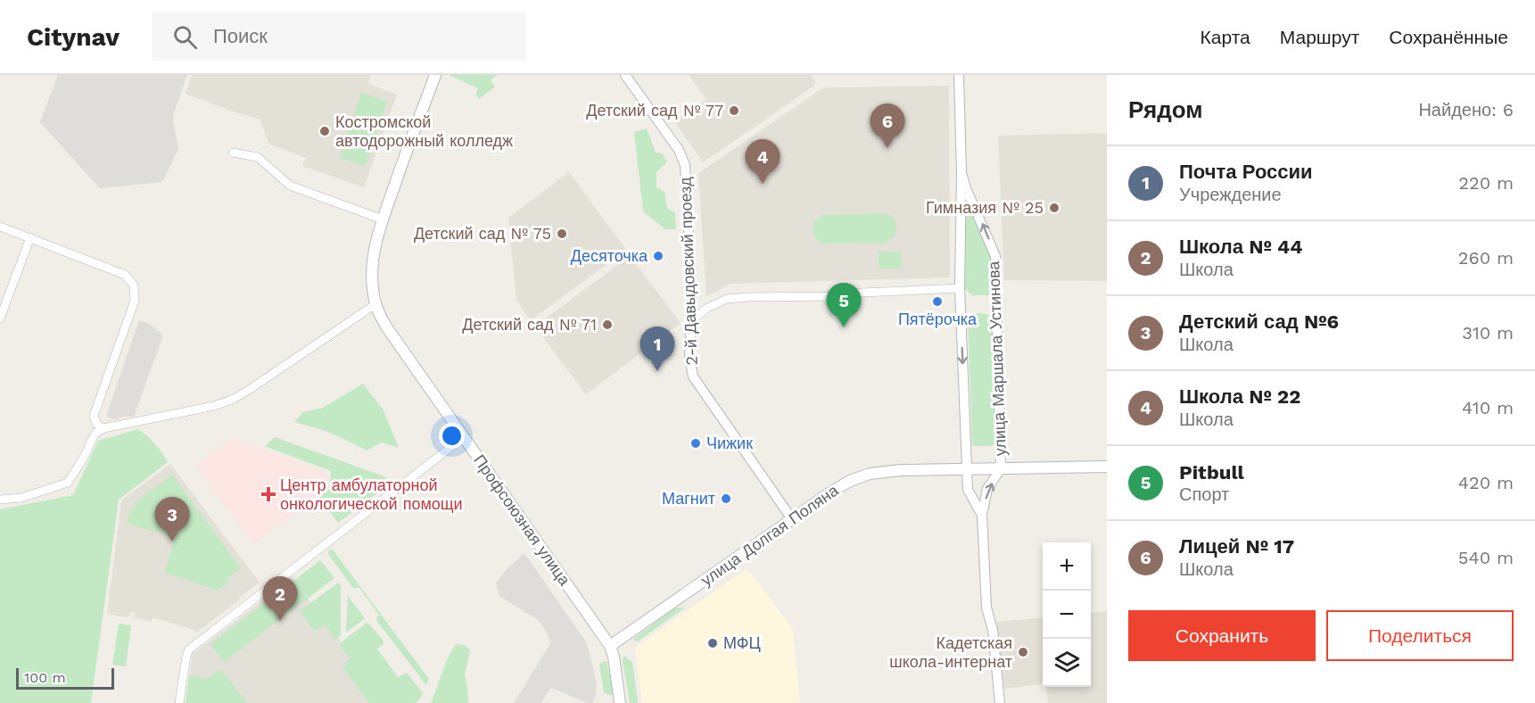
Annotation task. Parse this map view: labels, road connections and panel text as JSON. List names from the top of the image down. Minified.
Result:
{"streets":{"main road":["Профсоюзная улица","улица Долгая Поляна"],"street":["2-й Давыдовский проезд","улица Маршала Устинова"]},"crossings":[["2-й Давыдовский проезд","улица Долгая Поляна"],["улица Маршала Устинова","улица Долгая Поляна"],["Профсоюзная улица","улица Долгая Поляна"]],"places":{"other":["Детский сад № 77","Костромской автодорожный колледж","Гимназия № 25","Детский сад № 75","Десяточка","Пятёрочка","Детский сад № 71","Чижик","Магнит","МФЦ","Кадетская школа-интернат"],"health":["Центр амбулаторной онкологической помощи"]},"scale_bar":"100 m","page":{"header":"Citynav","search":"Поиск","nav":["Карта","Маршрут","Сохранённые"],"heading":["Рядом","Найдено: 6"],"pins":["6","4","5","1","3","2"],"list":[{"mark":"1","name":"Почта России","note":"Учреждение","value":"220 m"},{"mark":"2","name":"Школа № 44","note":"Школа","value":"260 m"},{"mark":"3","name":"Детский сад №6","note":"Школа","value":"310 m"},{"mark":"4","name":"Школа № 22","note":"Школа","value":"410 m"},{"mark":"5","name":"Pitbull","note":"Спорт","value":"420 m"},{"mark":"6","name":"Лицей № 17","note":"Школа","value":"540 m"}],"map_buttons":["+","−"],"buttons":["Сохранить","Поделиться"],"scale":"100 m"}}
